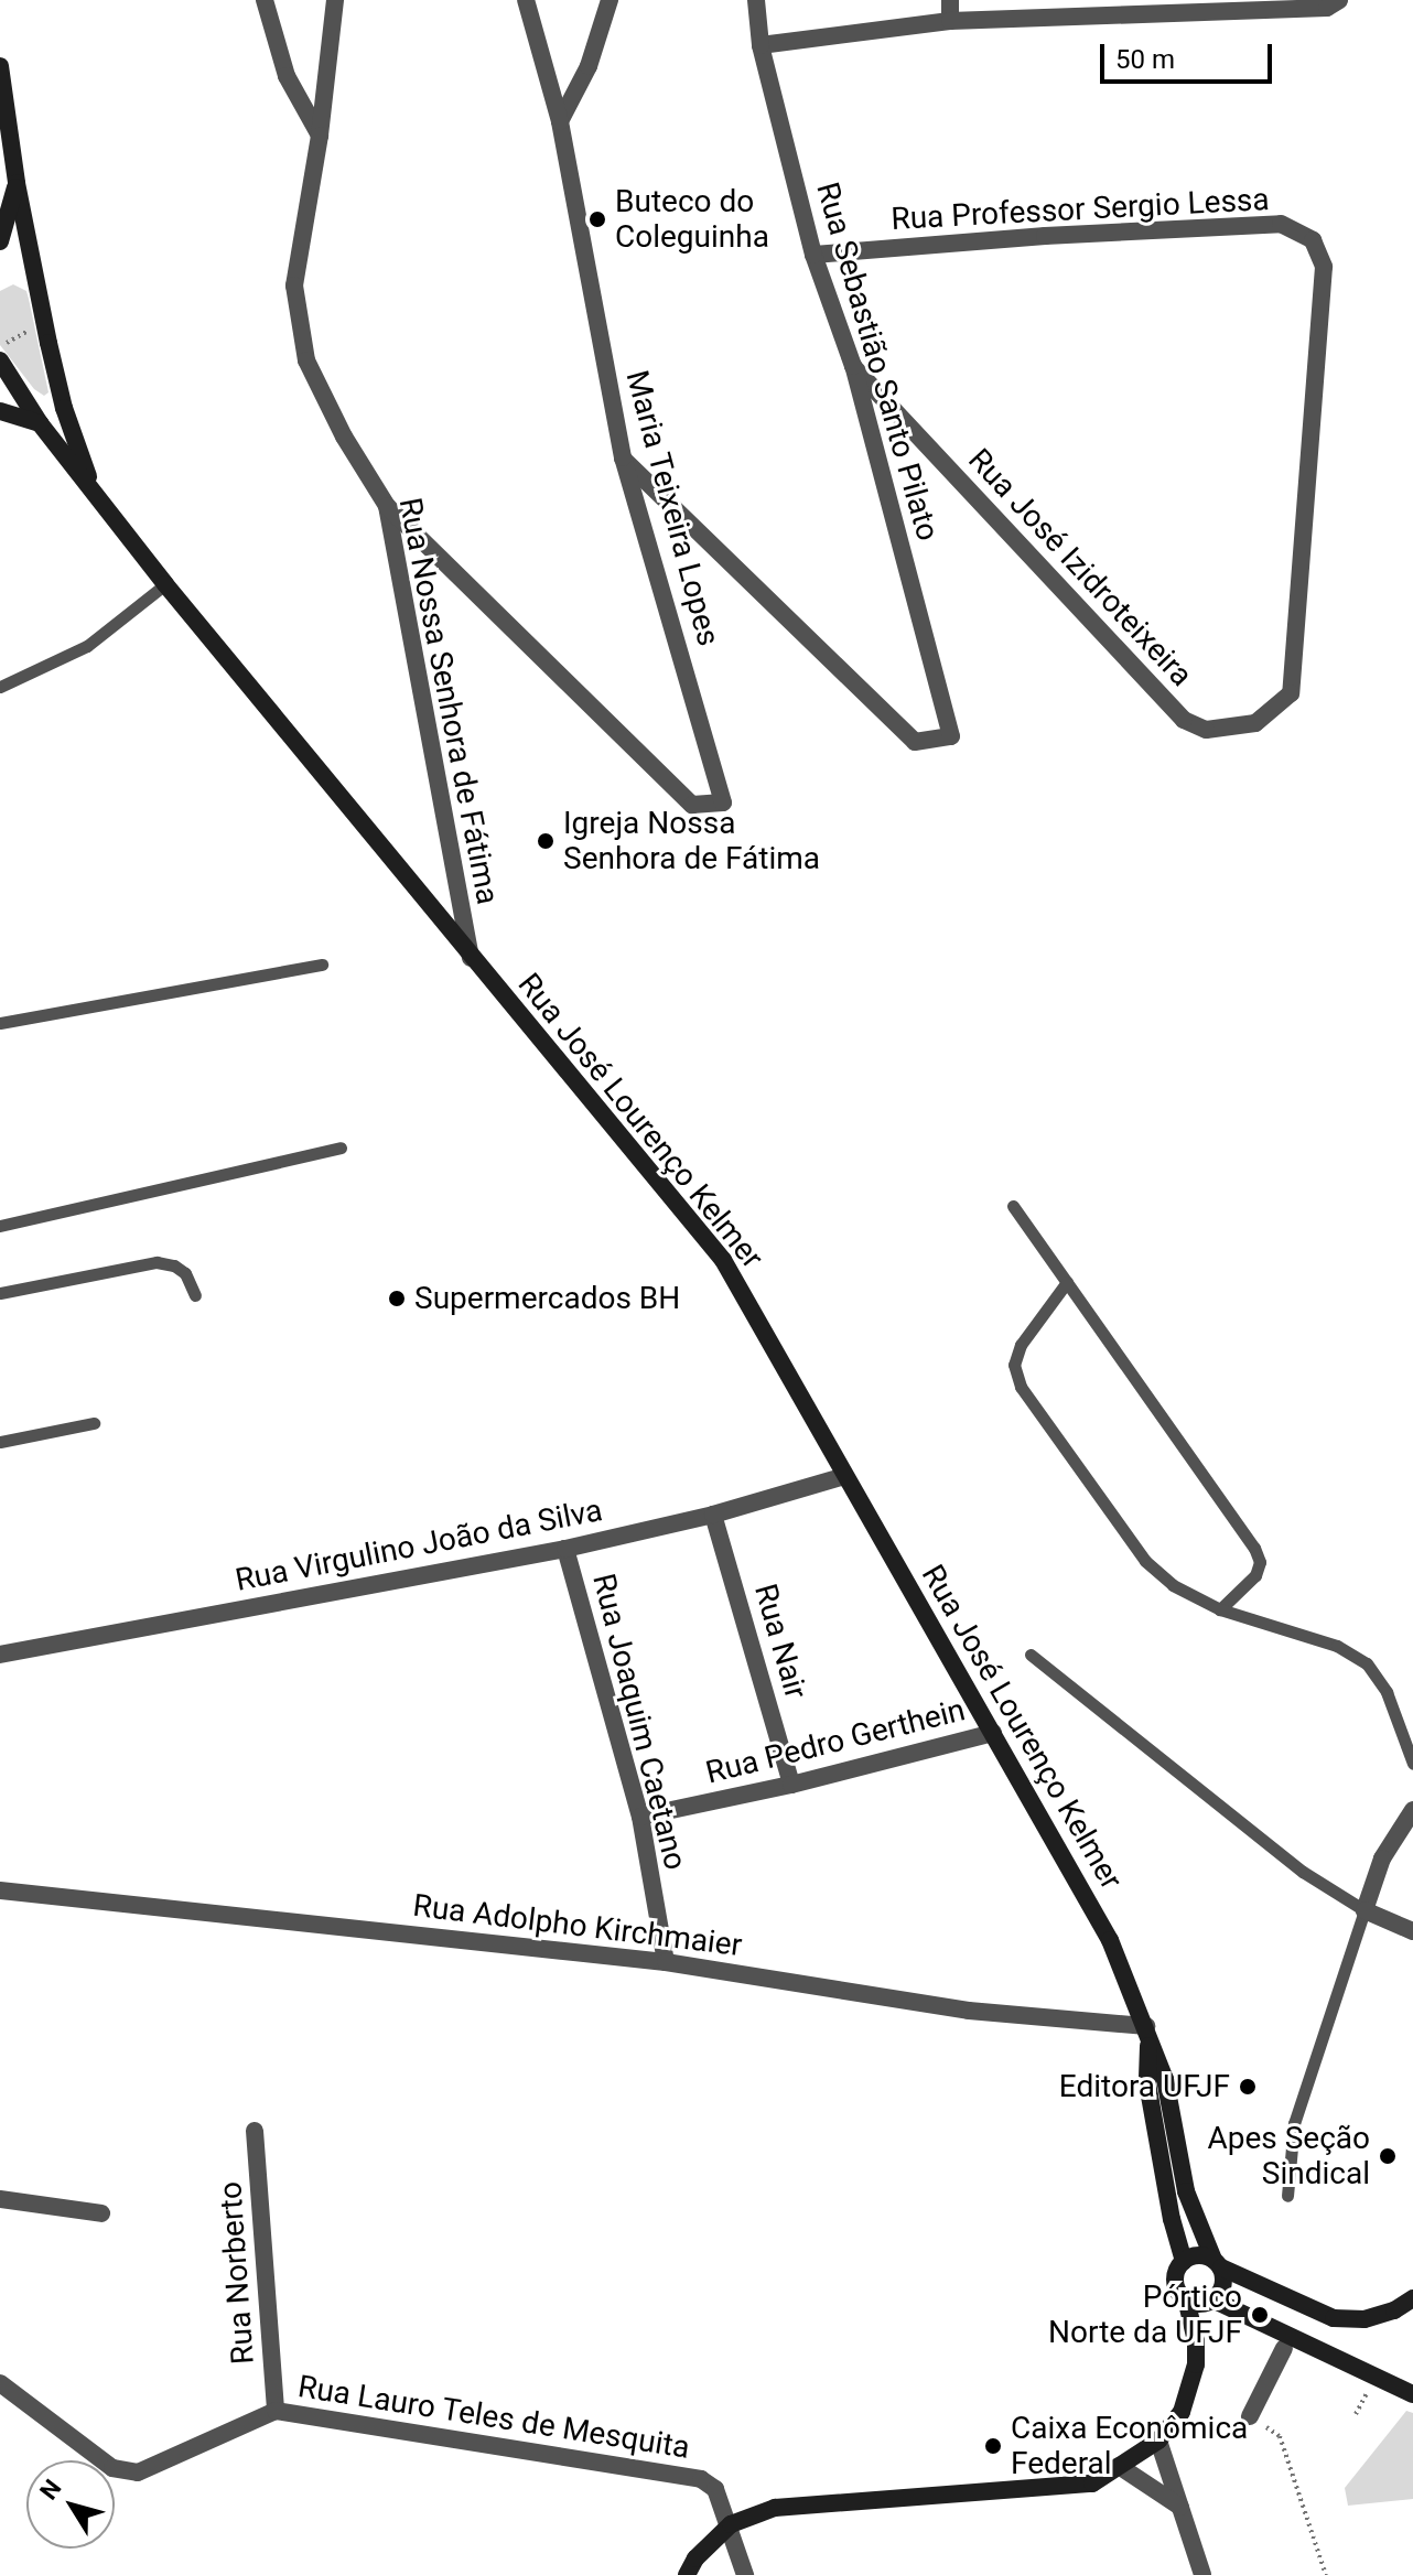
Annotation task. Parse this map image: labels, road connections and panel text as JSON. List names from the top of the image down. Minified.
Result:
{"streets":{"main road":["Rua José Lourenço Kelmer"],"street":["Rua Professor Sergio Lessa","Rua Sebastião Santo Pilato","Maria Teixeira Lopes","Rua José Izidroteixeira","Rua Nossa Senhora de Fátima","Rua Virgulino João da Silva","Rua Nair","Rua Joaquim Caetano","Rua Pedro Gerthein","Rua Adolpho Kirchmaier","Rua Norberto","Rua Lauro Teles de Mesquita"]},"crossings":[["Rua Professor Sergio Lessa","Rua Sebastião Santo Pilato"],["Rua Professor Sergio Lessa","Rua José Izidroteixeira"],["Rua Sebastião Santo Pilato","Maria Teixeira Lopes"],["Rua Sebastião Santo Pilato","Rua José Izidroteixeira"],["Maria Teixeira Lopes","Rua Nossa Senhora de Fátima"],["Rua Nossa Senhora de Fátima","Rua José Lourenço Kelmer"],["Rua José Lourenço Kelmer","Rua Virgulino João da Silva"],["Rua José Lourenço Kelmer","Rua Pedro Gerthein"],["Rua José Lourenço Kelmer","Rua Adolpho Kirchmaier"],["Rua Virgulino João da Silva","Rua Nair"],["Rua Virgulino João da Silva","Rua Joaquim Caetano"],["Rua Nair","Rua Pedro Gerthein"],["Rua Joaquim Caetano","Rua Pedro Gerthein"],["Rua Joaquim Caetano","Rua Adolpho Kirchmaier"],["Rua Norberto","Rua Lauro Teles de Mesquita"]],"places":["Buteco do Coleguinha","Igreja Nossa Senhora de Fátima","Supermercados BH","Editora UFJF","Apes Seção Sindical","Pórtico Norte da UFJF","Caixa Econômica Federal"],"scale_bar":"50 m","north":"top left"}
